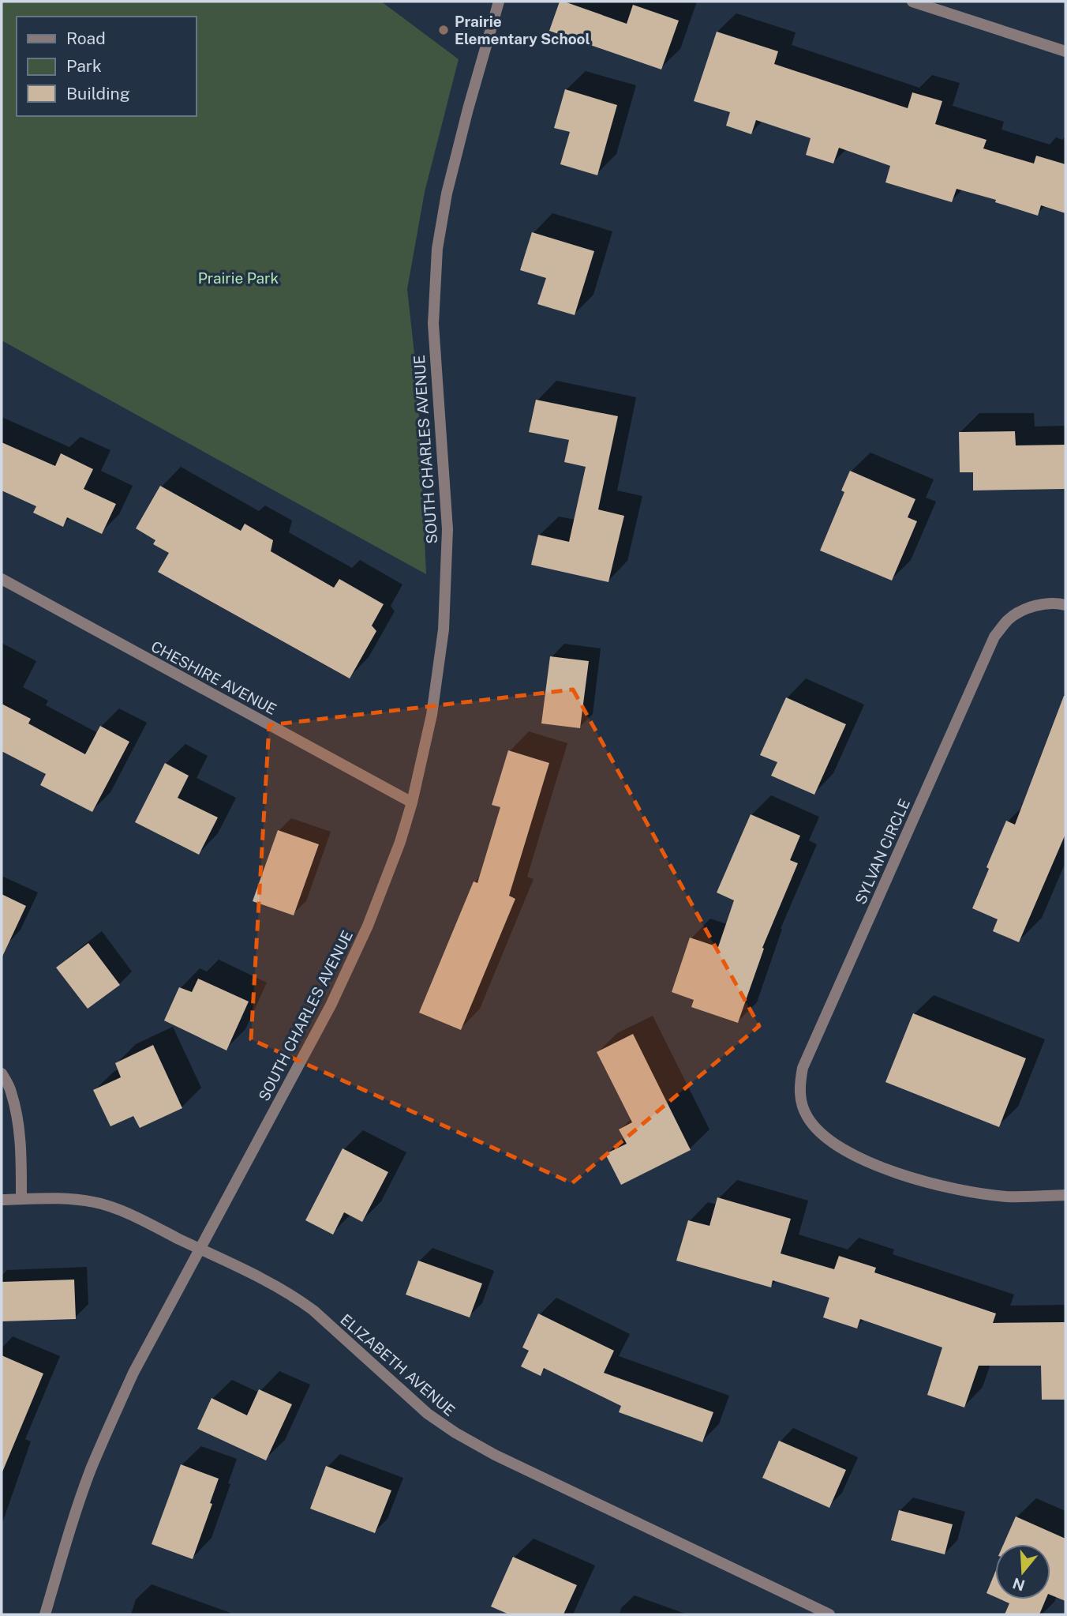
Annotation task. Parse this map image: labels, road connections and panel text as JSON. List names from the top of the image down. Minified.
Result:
{"streets":{"street":["SOUTH CHARLES AVENUE","CHESHIRE AVENUE","SYLVAN CIRCLE","ELIZABETH AVENUE"]},"crossings":[["SOUTH CHARLES AVENUE","CHESHIRE AVENUE"],["SOUTH CHARLES AVENUE","ELIZABETH AVENUE"]],"parks":["Prairie Park"],"places":["Prairie Elementary School"],"legend":["Road","Park","Building"],"north":"bottom"}
